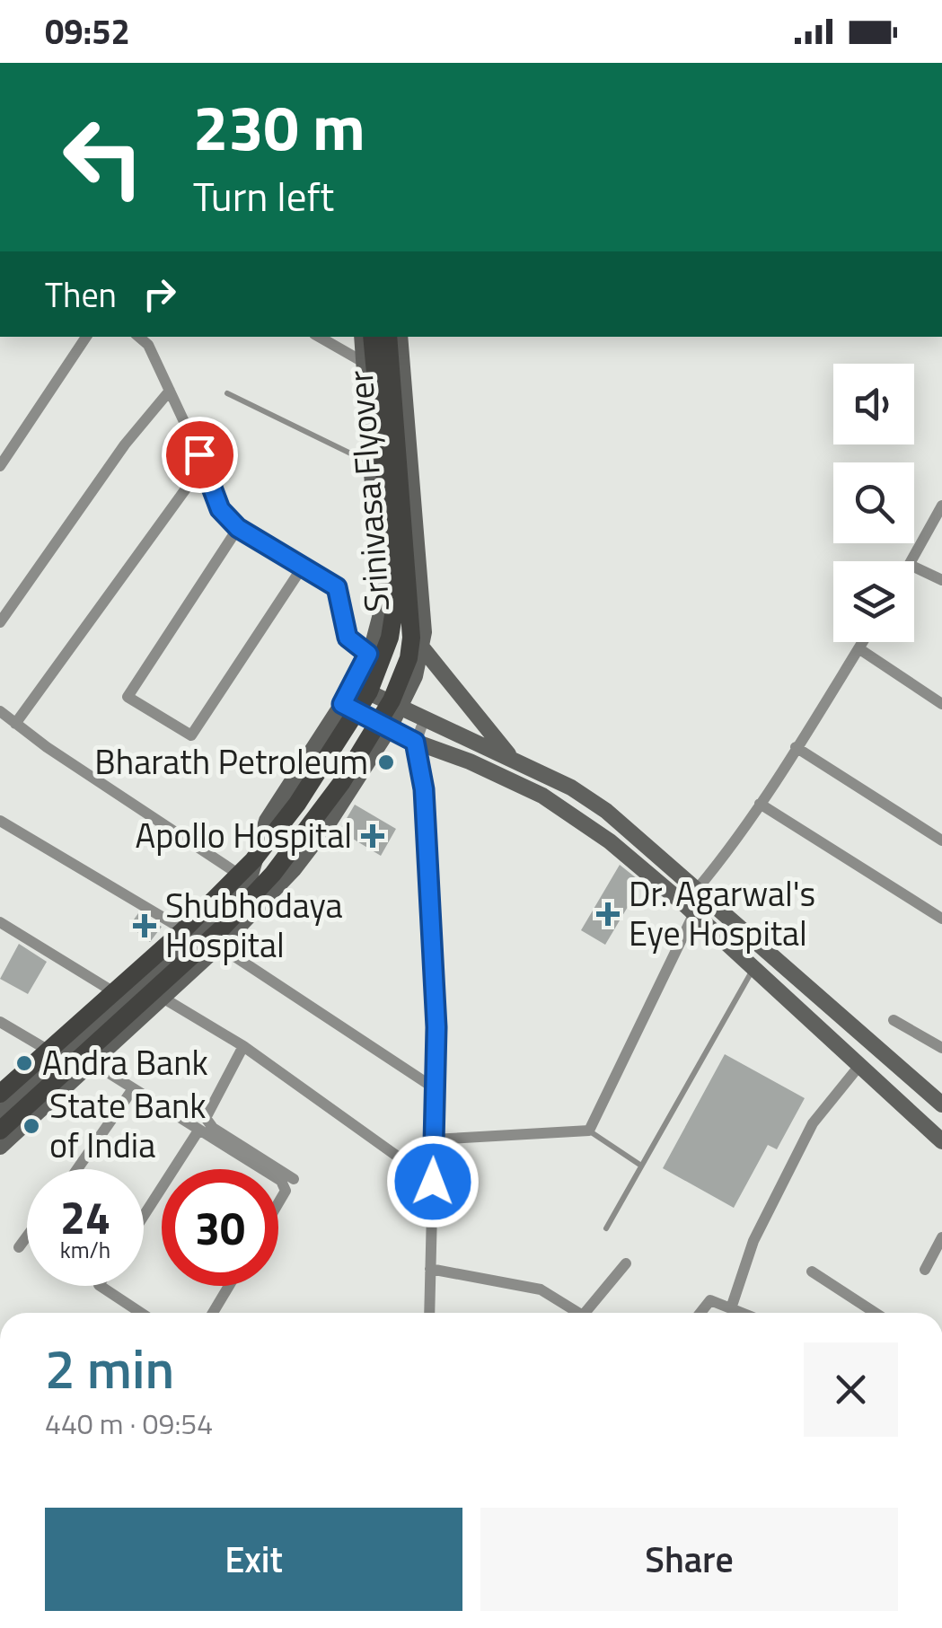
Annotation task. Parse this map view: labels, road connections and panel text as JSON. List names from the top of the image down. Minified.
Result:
{"streets":{"main road":["Srinivasa Flyover"]},"places":{"other":["Bharath Petroleum","Andra Bank","State Bank of India"],"health":["Apollo Hospital","Dr. Agarwal's Eye Hospital","Shubhodaya Hospital"]},"page":{"status":"09:52","turn":["230 m","Turn left"],"then":"Then","speed":"24 km/h","limit":"30","heading":["2 min","440 m · 09:54"],"buttons":["Exit","Share"]}}
